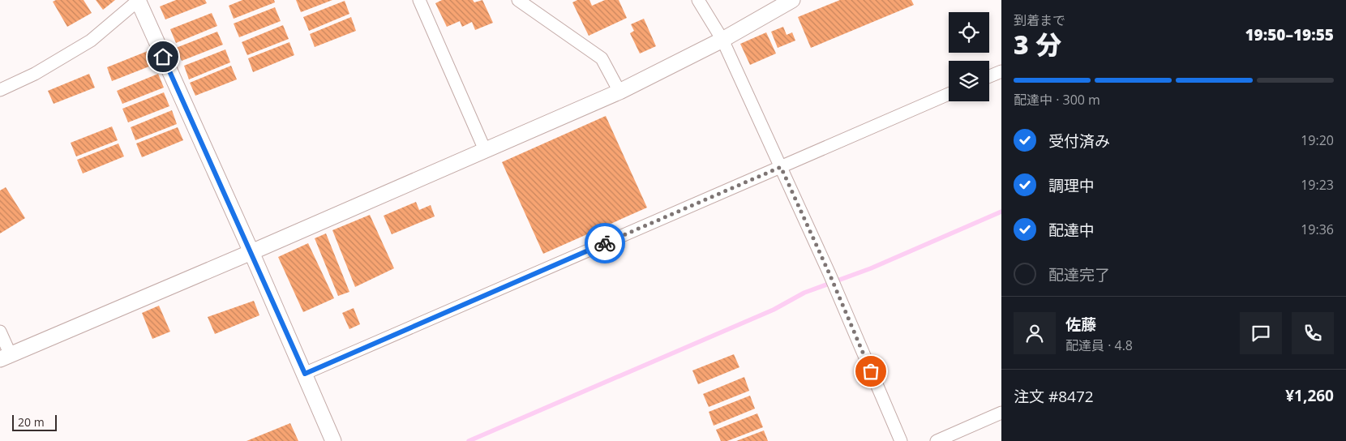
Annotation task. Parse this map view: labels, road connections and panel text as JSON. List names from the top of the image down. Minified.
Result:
{"scale_bar":"20 m","page":{"heading":["3 分","到着まで","19:50–19:55"],"panel":["佐藤","配達員 · 4.8","注文 #8472","¥1,260"],"bar":"配達中 · 300 m","list":[["受付済み","19:20"],["調理中","19:23"],["配達中","19:36"],"配達完了"],"scale":"20 m"}}
